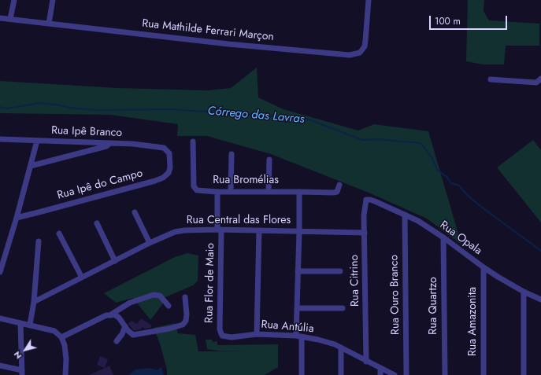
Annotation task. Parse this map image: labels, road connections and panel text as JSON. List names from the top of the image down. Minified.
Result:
{"streets":{"street":["Rua Mathilde Ferrari Marçon","Rua Ipê Branco","Rua Bromélias","Rua Ipê do Campo","Rua Central das Flores","Rua Opala","Rua Citrino","Rua Flor de Maio","Rua Ouro Branco","Rua Quartzo","Rua Amazonita","Rua Antúlia"]},"crossings":[["Rua Ipê Branco","Rua Ipê do Campo"],["Rua Bromélias","Rua Flor de Maio"],["Rua Central das Flores","Rua Citrino"],["Rua Central das Flores","Rua Flor de Maio"],["Rua Opala","Rua Citrino"],["Rua Opala","Rua Ouro Branco"],["Rua Opala","Rua Quartzo"],["Rua Opala","Rua Amazonita"],["Rua Citrino","Rua Antúlia"],["Rua Flor de Maio","Rua Antúlia"]],"water":["Córrego das Lavras"],"scale_bar":"100 m","north":"bottom left"}
